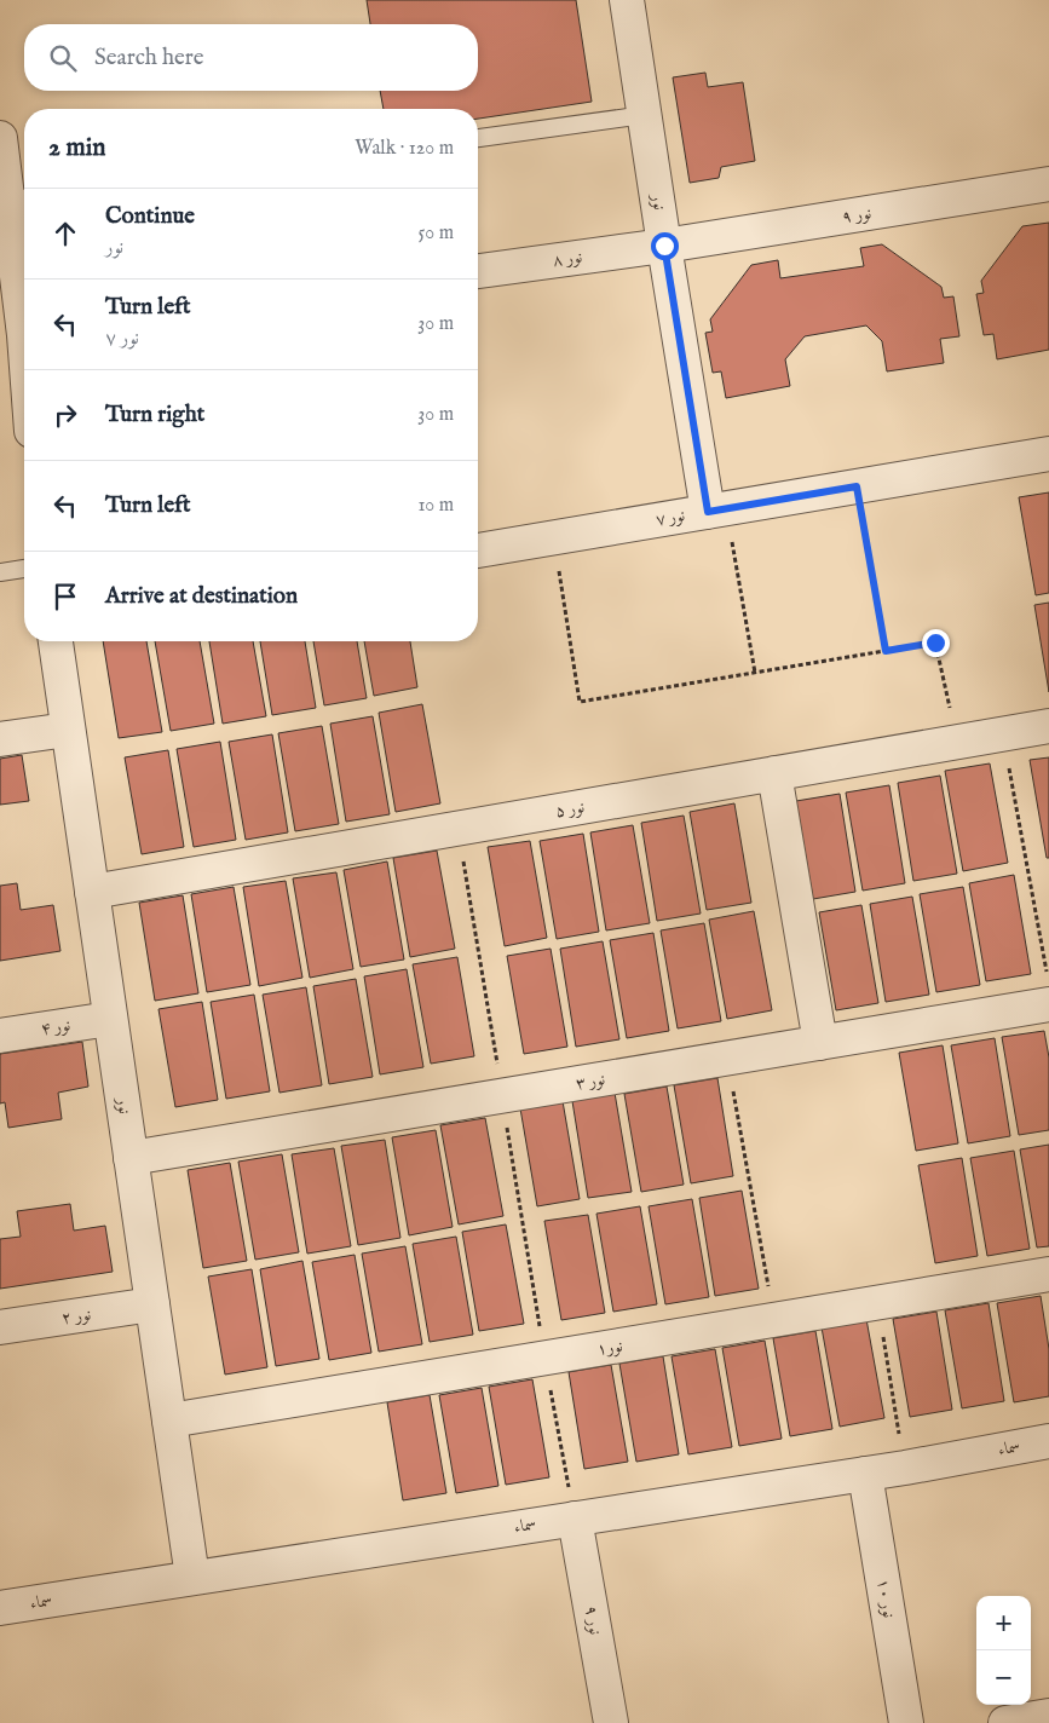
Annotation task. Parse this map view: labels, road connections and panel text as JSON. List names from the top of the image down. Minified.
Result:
{"streets":{"street":["نور","نور ۹","نور ۸","نور ۷","نور ۵","نور ۴","نور ۳","نور ۲","نور۱","سماء","نور ۱۰"]},"crossings":[["نور","نور ۹"],["نور","نور ۸"],["نور","نور ۷"],["نور","نور ۵"],["نور","نور ۴"],["نور","نور ۳"],["نور","نور ۲"],["نور","نور۱"],["نور","سماء"],["نور ۹","نور ۸"],["نور ۹","سماء"],["سماء","نور ۱۰"]],"page":{"search":"Search here","heading":["2 min","Walk · 120 m"],"list":[["Continue","نور","50 m"],["Turn left","نور ۷","30 m"],["Turn right","30 m"],["Turn left","10 m"],"Arrive at destination"],"map_buttons":["+","−"]}}
